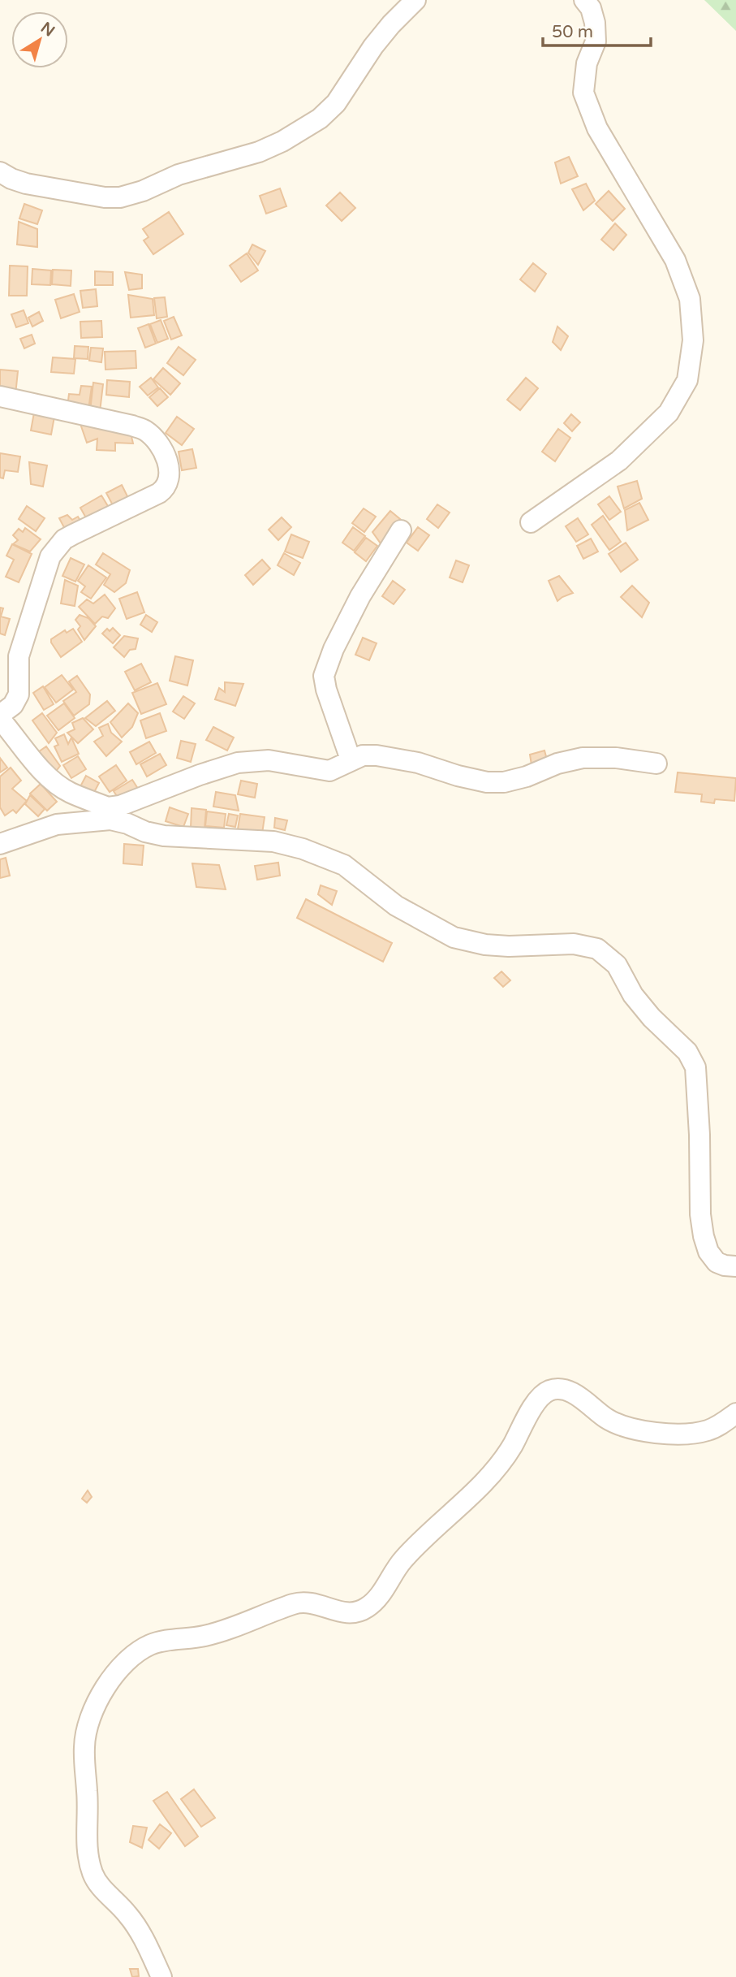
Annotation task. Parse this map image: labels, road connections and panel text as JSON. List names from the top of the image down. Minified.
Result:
{"scale_bar":"50 m","north":"top right"}
